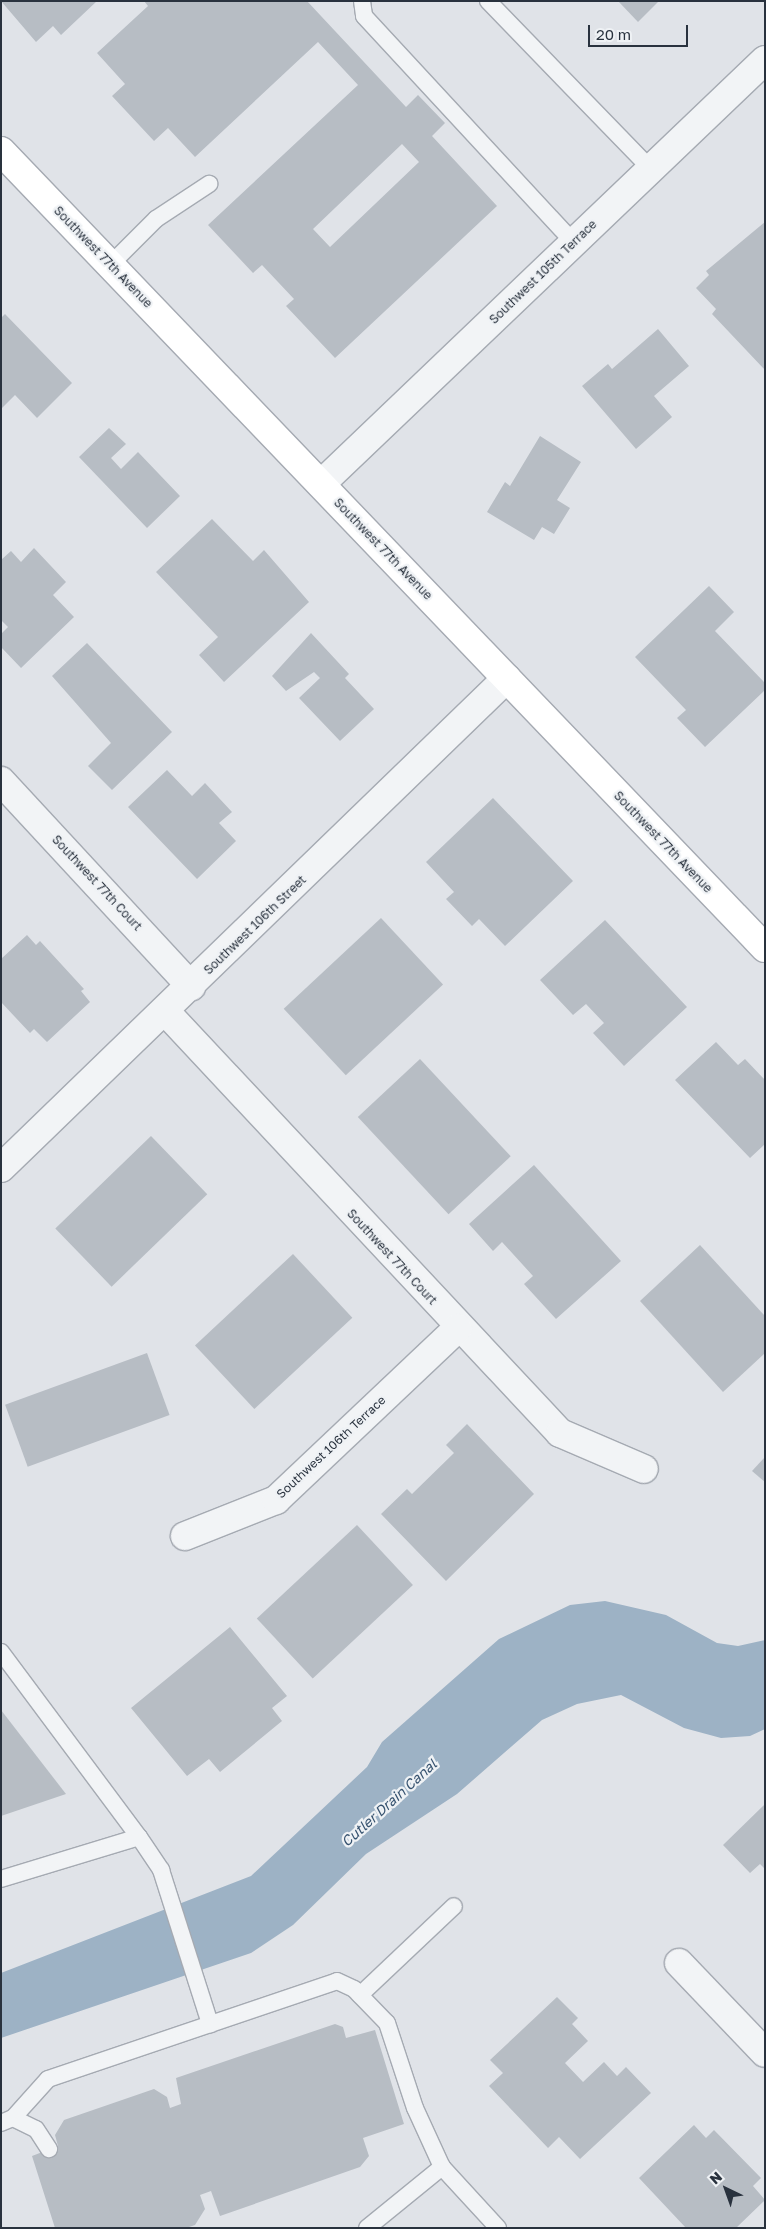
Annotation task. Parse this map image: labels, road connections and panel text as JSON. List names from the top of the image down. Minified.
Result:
{"streets":{"street":["Southwest 77th Avenue","Southwest 105th Terrace","Southwest 77th Court","Southwest 106th Street","Southwest 106th Terrace"]},"crossings":[["Southwest 77th Avenue","Southwest 105th Terrace"],["Southwest 77th Avenue","Southwest 106th Street"],["Southwest 77th Court","Southwest 106th Street"],["Southwest 77th Court","Southwest 106th Terrace"]],"water":["Cutler Drain Canal"],"scale_bar":"20 m","north":"top left"}
